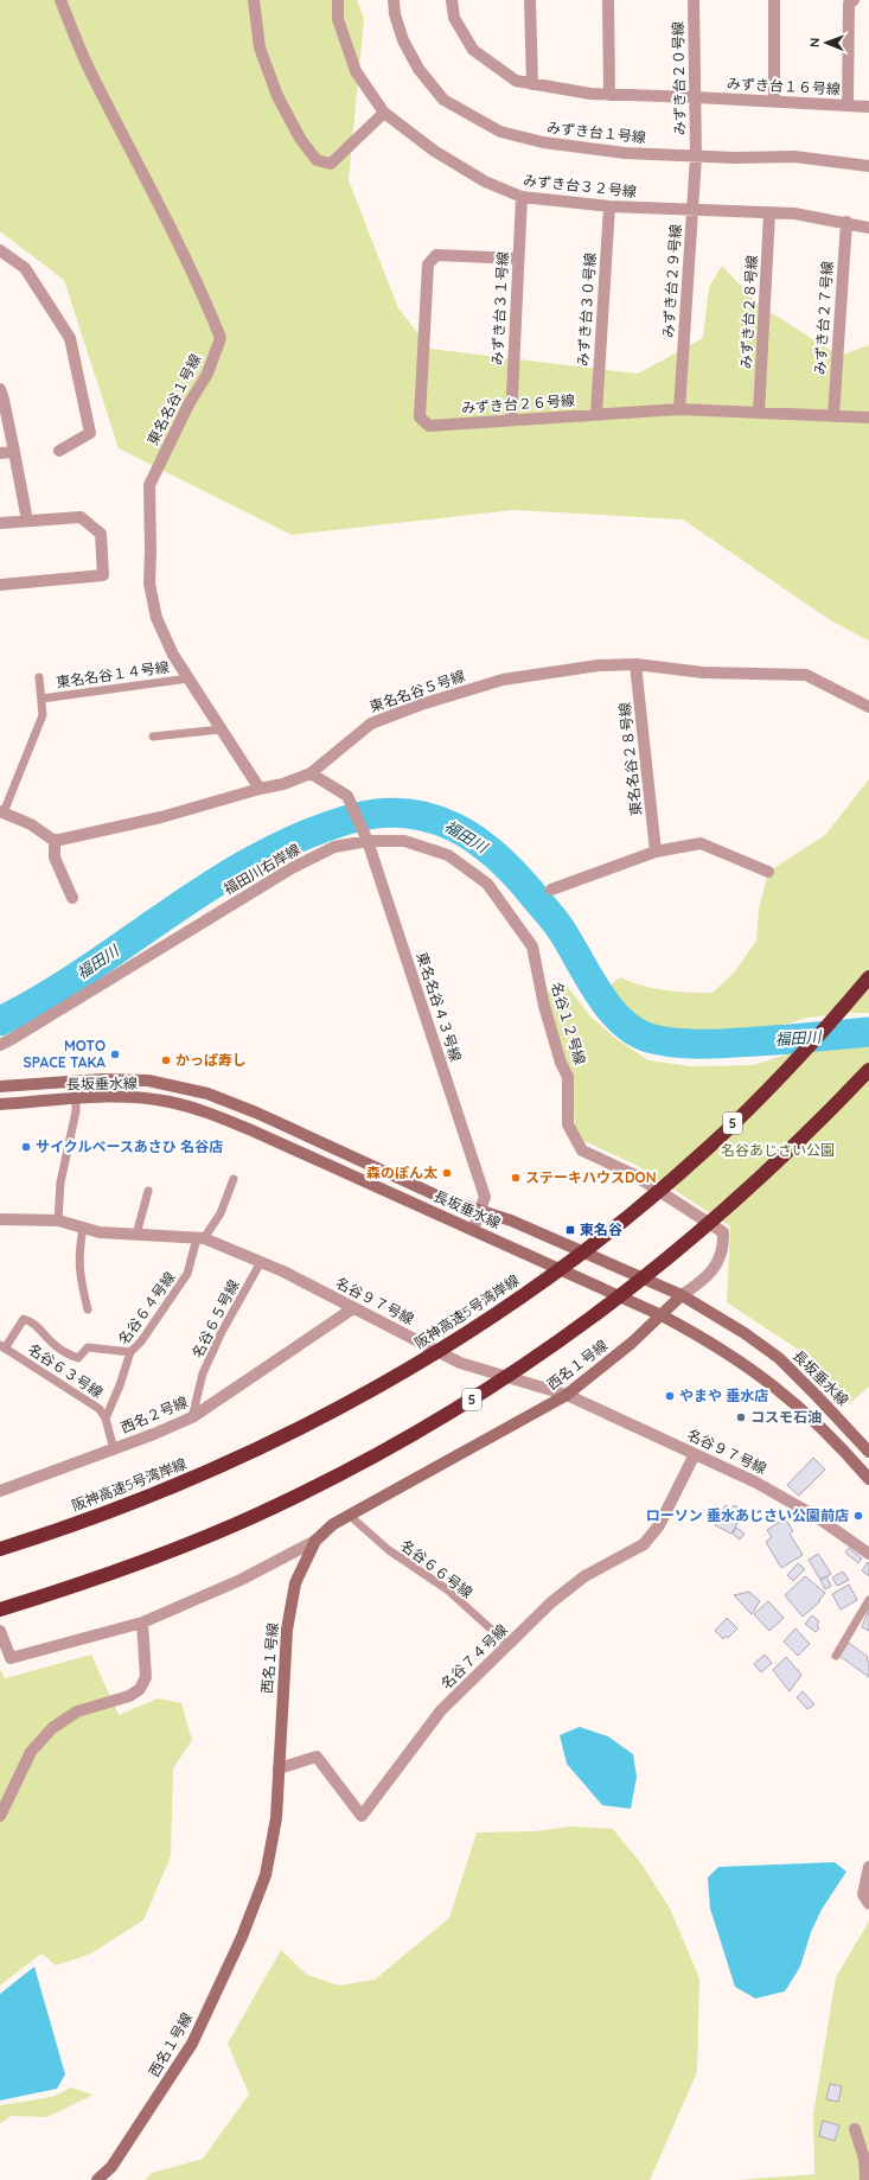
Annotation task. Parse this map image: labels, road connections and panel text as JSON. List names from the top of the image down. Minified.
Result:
{"streets":{"highway":["5","阪神高速5号湾岸線"],"main road":["長坂垂水線","西名１号線"],"street":["みずき台２０号線","みずき台１６号線","みずき台１号線","みずき台３２号線","みずき台２９号線","みずき台３１号線","みずき台３０号線","みずき台２８号線","みずき台２７号線","東名名谷１号線","みずき台２６号線","東名名谷５号線","東名名谷２８号線","福田川右岸線","東名名谷４３号線","名谷１２号線","名谷９７号線","西名２号線","名谷７４号線"],"lane":["東名名谷１４号線","名谷６４号線","名谷６５号線","名谷６３号線","名谷６６号線"]},"crossings":[["みずき台２０号線","みずき台１６号線"],["みずき台２０号線","みずき台１号線"],["みずき台２０号線","みずき台２９号線"],["みずき台１号線","みずき台２９号線"],["みずき台３２号線","みずき台２９号線"],["みずき台３２号線","みずき台３１号線"],["みずき台３２号線","みずき台３０号線"],["みずき台２９号線","みずき台２６号線"],["みずき台３１号線","みずき台２６号線"],["みずき台３０号線","みずき台２６号線"],["みずき台２８号線","みずき台２６号線"],["みずき台２７号線","みずき台２６号線"],["東名名谷１号線","東名名谷１４号線"],["東名名谷１号線","東名名谷５号線"],["東名名谷５号線","東名名谷２８号線"],["東名名谷５号線","東名名谷４３号線"],["福田川右岸線","東名名谷４３号線"],["福田川右岸線","名谷１２号線"],["東名名谷４３号線","長坂垂水線"],["名谷１２号線","長坂垂水線"],["名谷１２号線","西名１号線"],["長坂垂水線","西名１号線"],["名谷９７号線","名谷６４号線"],["名谷９７号線","名谷６５号線"],["名谷９７号線","西名１号線"],["名谷９７号線","西名２号線"],["名谷９７号線","名谷７４号線"],["名谷６４号線","名谷６３号線"],["名谷６５号線","西名２号線"],["西名１号線","名谷６６号線"],["西名１号線","名谷７４号線"],["名谷６３号線","西名２号線"],["名谷６６号線","名谷７４号線"]],"water":["福田川"],"parks":["名谷あじさい公園"],"places":{"other":["MOTO SPACE TAKA","かっぱ寿し","サイクルベースあさひ 名谷店","森のぽん太","ステーキハウスDON","やまや 垂水店","コスモ石油","ローソン 垂水あじさい公園前店"],"transit":["東名谷"]},"north":"left"}
